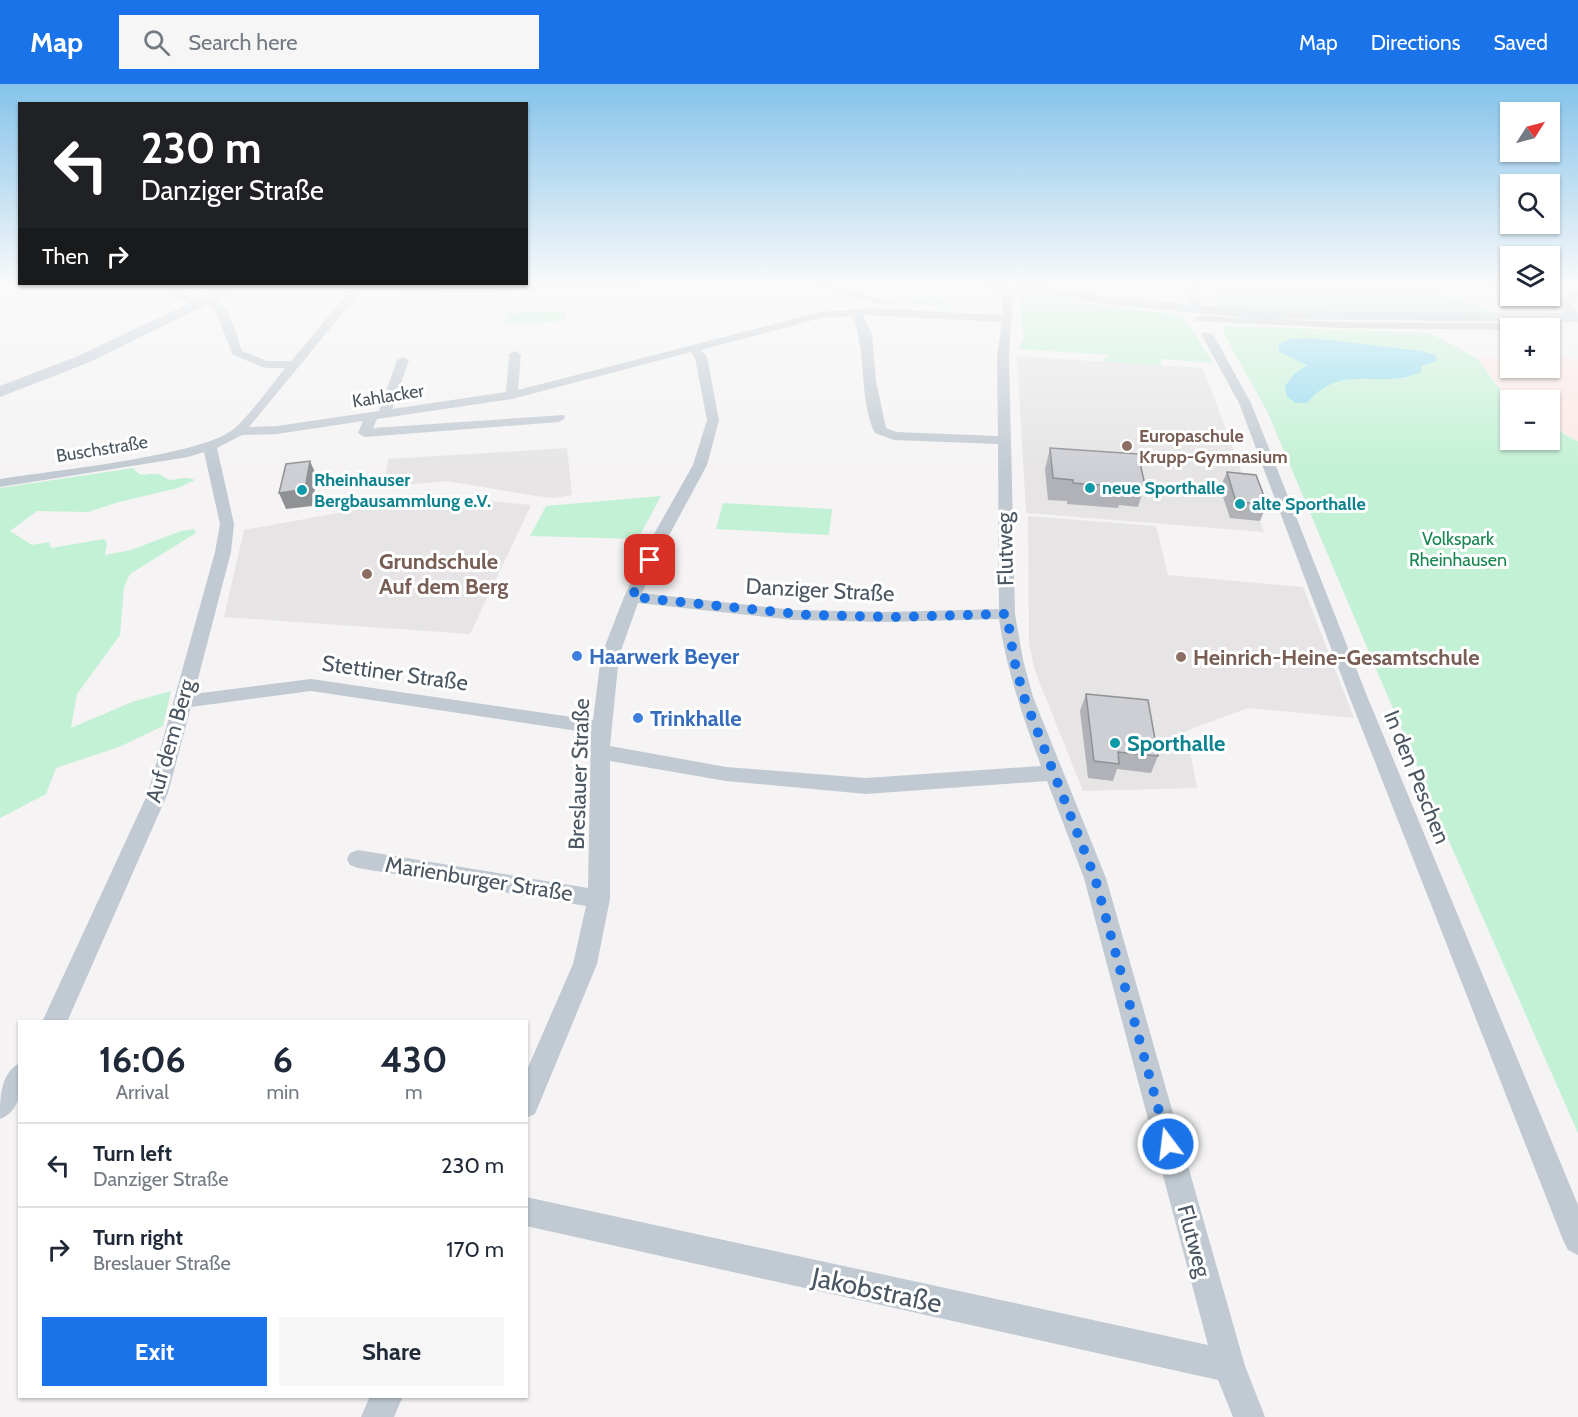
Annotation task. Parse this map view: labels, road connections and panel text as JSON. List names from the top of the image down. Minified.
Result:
{"streets":{"street":["Kahlacker","Buschstraße","Flutweg","Danziger Straße","Stettiner Straße","Auf dem Berg","Breslauer Straße","In den Peschen","Marienburger Straße","Jakobstraße"]},"crossings":[["Kahlacker","Buschstraße"],["Kahlacker","Breslauer Straße"],["Buschstraße","Auf dem Berg"],["Flutweg","Danziger Straße"],["Flutweg","Jakobstraße"],["Danziger Straße","Breslauer Straße"],["Stettiner Straße","Auf dem Berg"],["Stettiner Straße","Breslauer Straße"],["Breslauer Straße","Marienburger Straße"]],"parks":["Volkspark Rheinhausen"],"places":["Europaschule Krupp-Gymnasium","neue Sporthalle","Rheinhauser Bergbausammlung e.V.","alte Sporthalle","Grundschule Auf dem Berg","Haarwerk Beyer","Heinrich-Heine-Gesamtschule","Trinkhalle","Sporthalle"],"north":"top right","page":{"header":"Map","search":"Search here","nav":["Map","Directions","Saved"],"map_buttons":["+","−"],"turn":["230 m","Danziger Straße"],"then":"Then","eta":["16:06","Arrival","6","min","430","m"],"list":[{"name":"Turn left","note":"Danziger Straße","value":"230 m"},{"name":"Turn right","note":"Breslauer Straße","value":"170 m"}],"buttons":["Exit","Share"]}}
